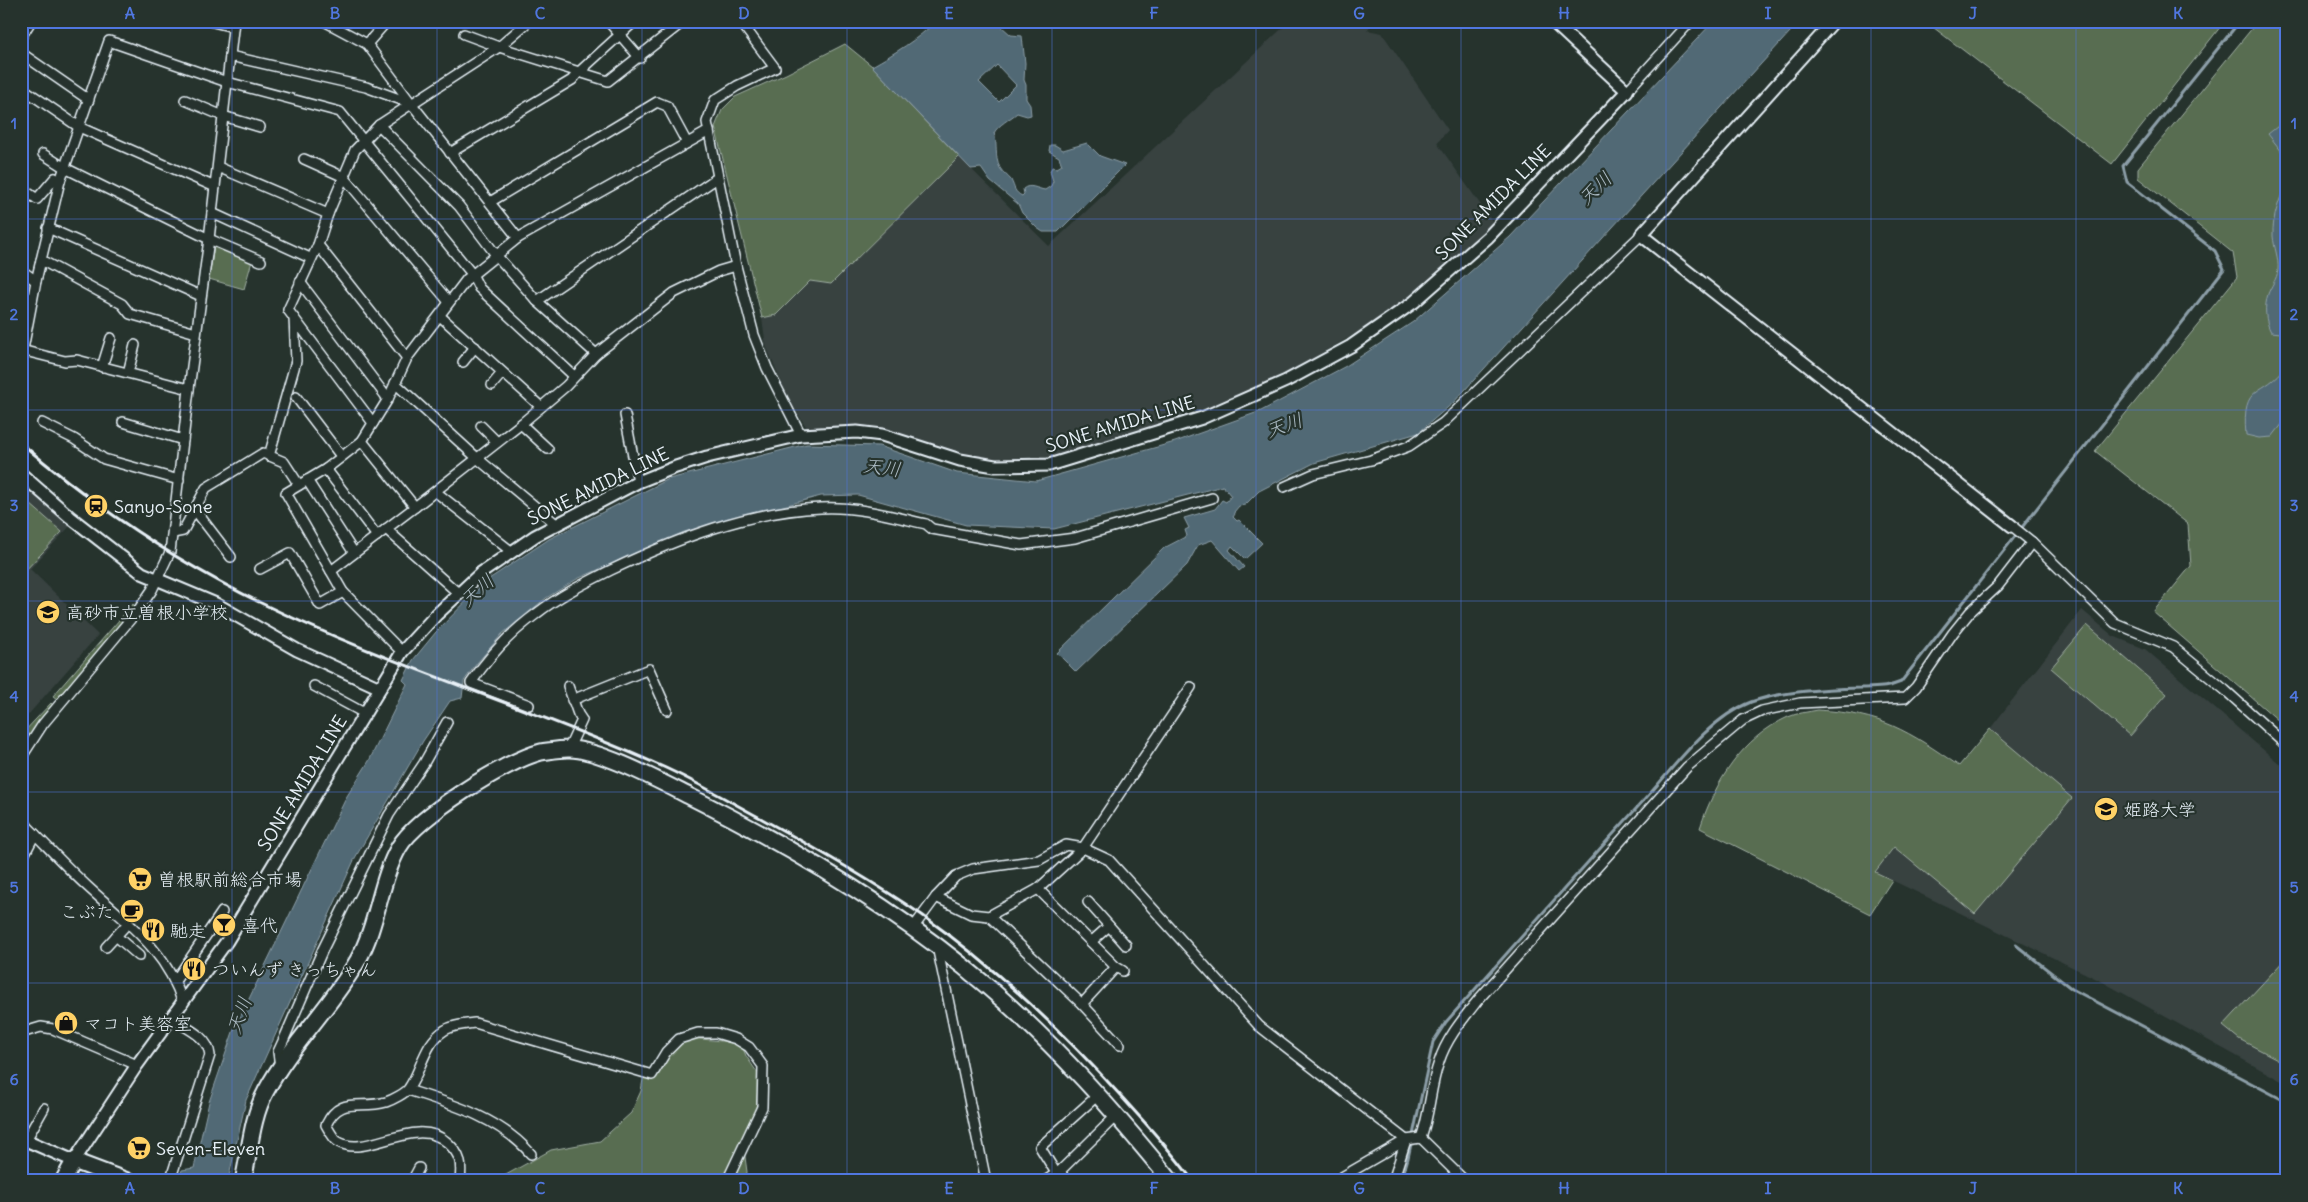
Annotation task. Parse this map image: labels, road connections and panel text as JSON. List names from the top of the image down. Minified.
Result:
{"streets":{"main road":["SONE AMIDA LINE"]},"water":["天川"],"places":{"station":["Sanyo-Sone"],"school or university":["高砂市立曽根小学校","姫路大学"],"supermarket":["曽根駅前総合市場","Seven-Eleven"],"cafe":["こぶた"],"bar":["喜代"],"restaurant":["馳走","ついんず きっちゃん"],"shop":["マコト美容室"]},"grid":{"columns":["A","B","C","D","E","F","G","H","I","J","K"],"rows":["1","2","3","4","5","6"]}}
